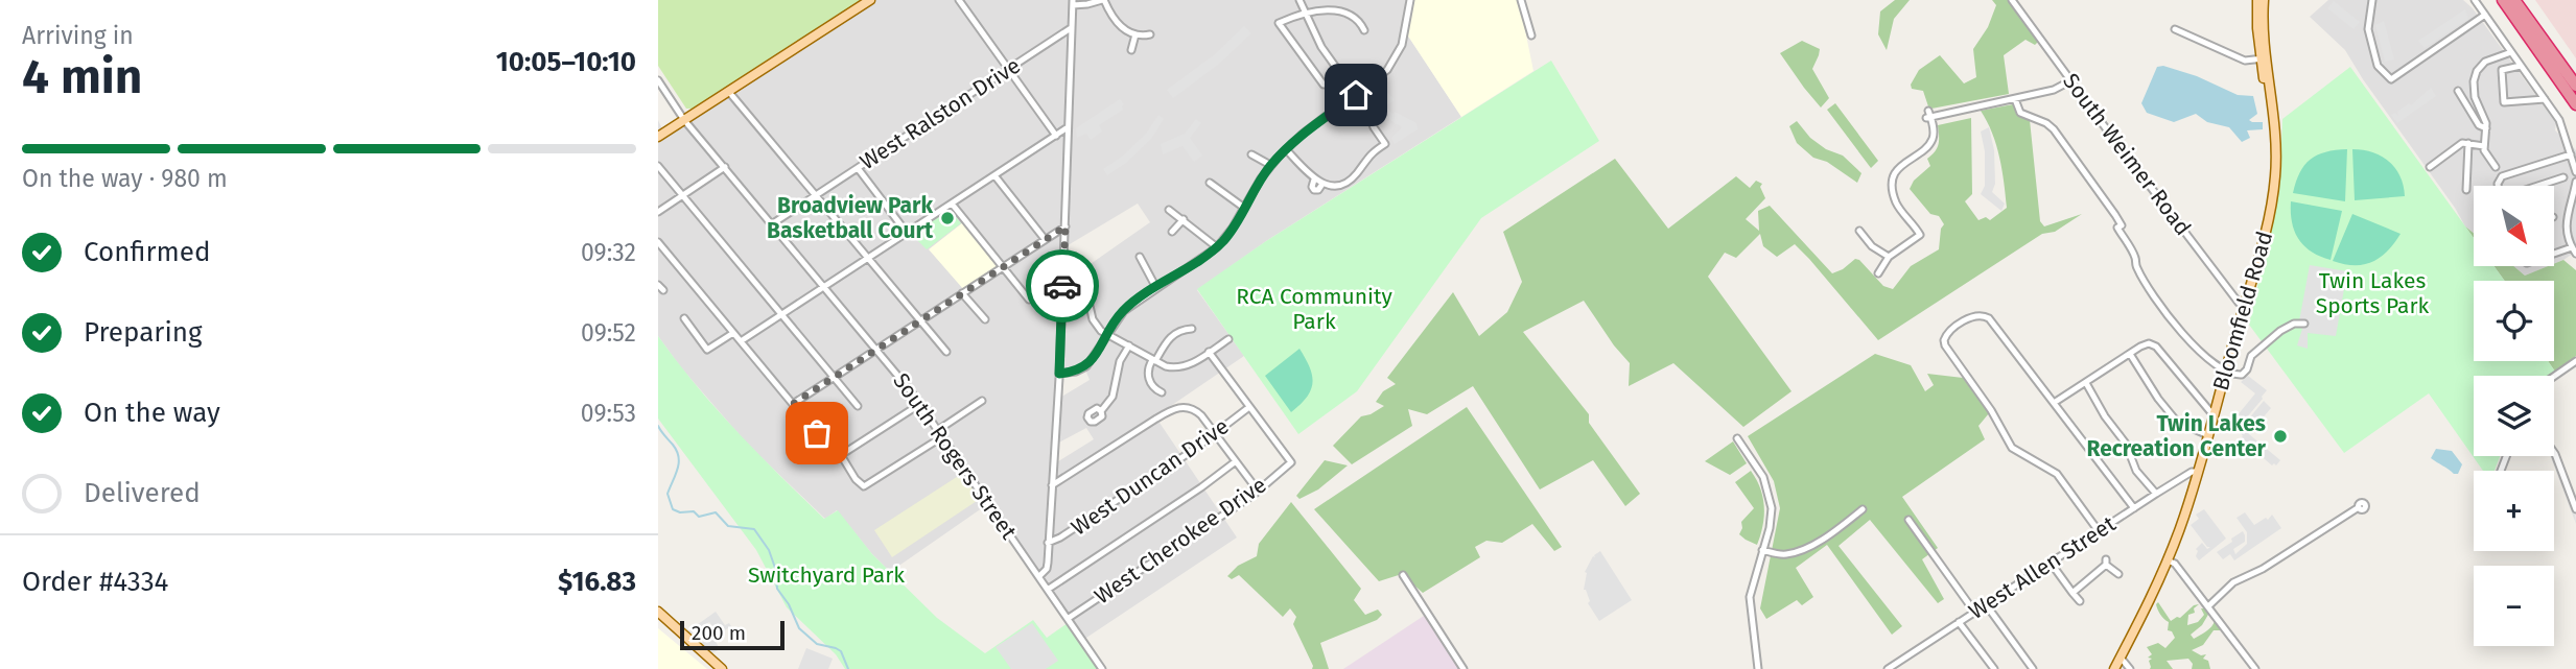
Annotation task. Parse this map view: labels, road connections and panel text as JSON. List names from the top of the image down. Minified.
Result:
{"streets":{"main road":["Bloomfield Road"],"street":["West Ralston Drive","South Weimer Road","South Rogers Street","West Duncan Drive","West Cherokee Drive","West Allen Street"]},"crossings":[["West Ralston Drive","South Rogers Street"],["South Weimer Road","Bloomfield Road"],["Bloomfield Road","West Allen Street"],["South Rogers Street","West Cherokee Drive"],["West Duncan Drive","West Cherokee Drive"]],"parks":["Twin Lakes Sports Park","RCA Community Park","Switchyard Park"],"places":["Broadview Park Basketball Court","Twin Lakes Recreation Center"],"scale_bar":"200 m","north":"bottom right","page":{"heading":["4 min","Arriving in","10:05–10:10"],"panel":["Order #4334","$16.83"],"bar":"On the way · 980 m","map_buttons":["+","−"],"list":[["Confirmed","09:32"],["Preparing","09:52"],["On the way","09:53"],"Delivered"],"scale":"200 m"}}
